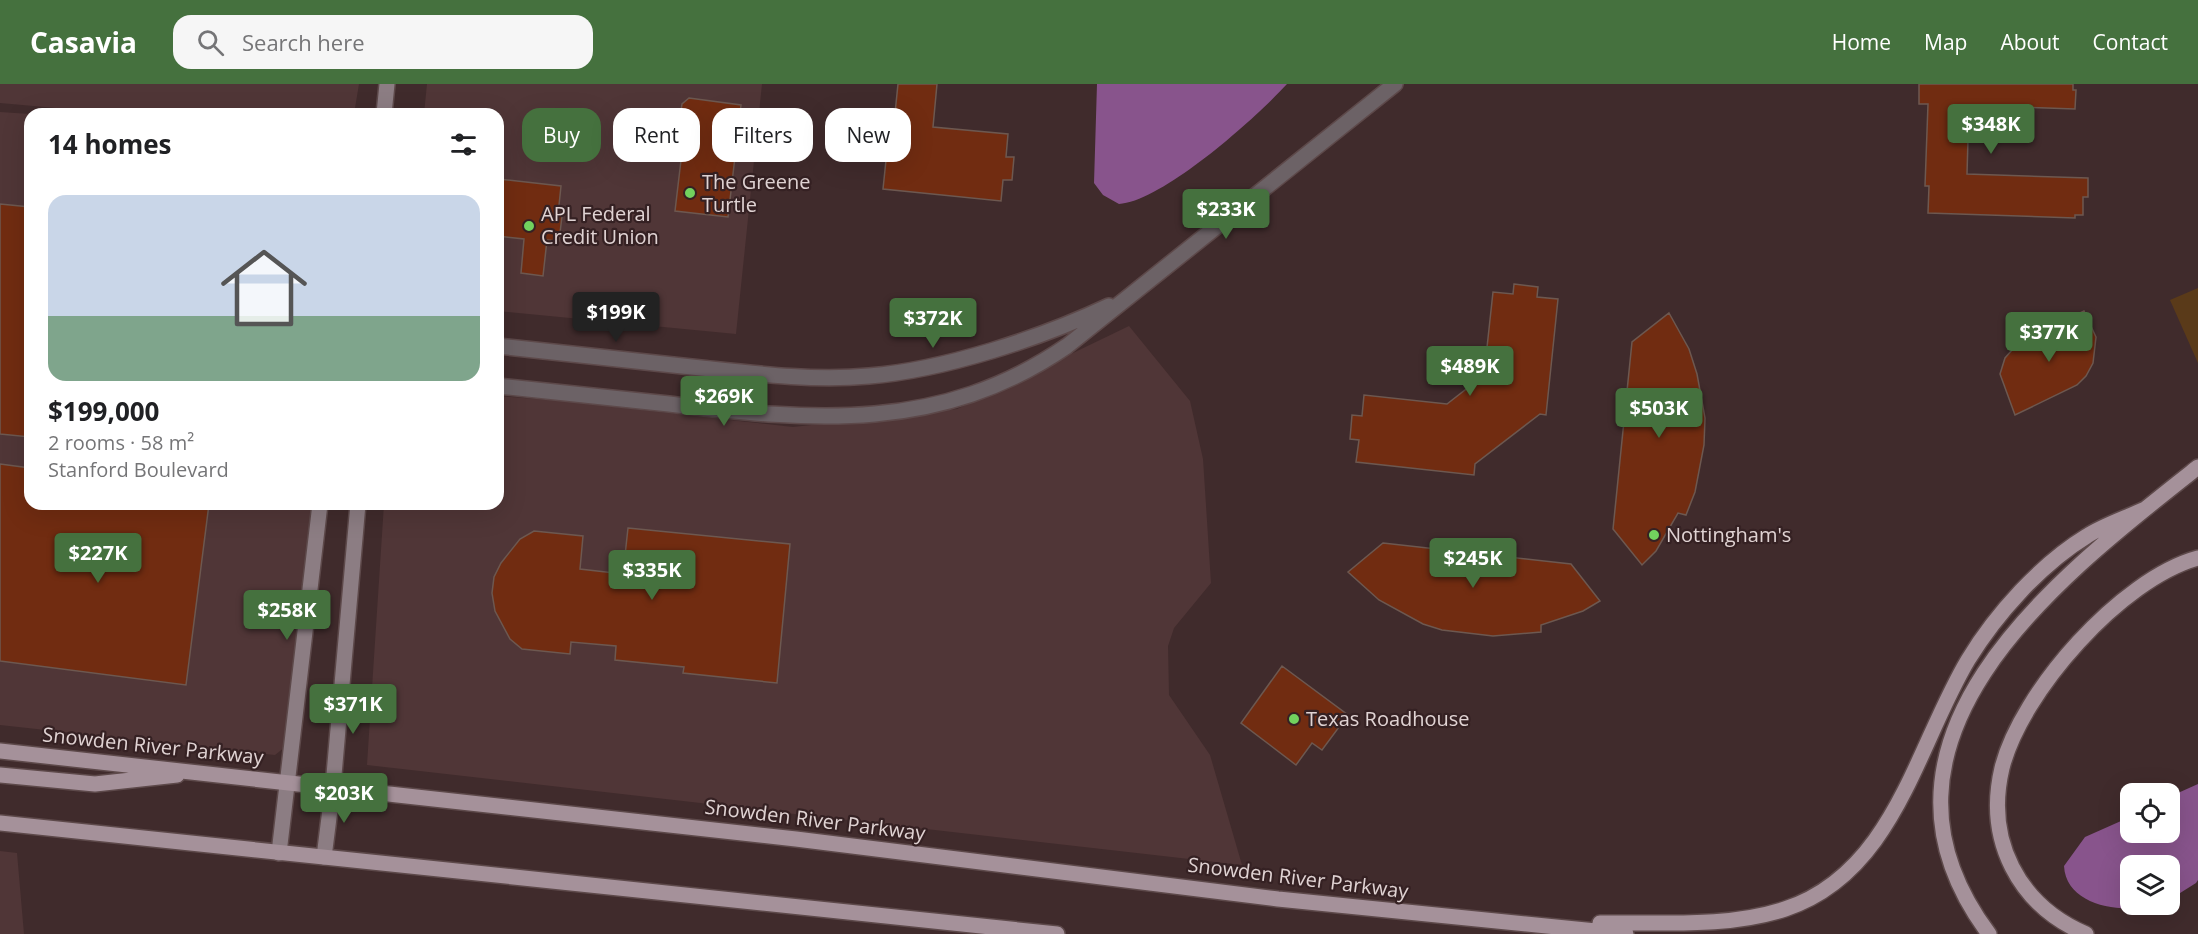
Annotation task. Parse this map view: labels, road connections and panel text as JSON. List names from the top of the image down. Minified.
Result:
{"streets":{"main road":["Snowden River Parkway"]},"places":["The Greene Turtle","APL Federal Credit Union","Nottingham's","Texas Roadhouse"],"page":{"header":"Casavia","search":"Search here","nav":["Home","Map","About","Contact"],"price":["$348K","$233K","$199K","$372K","$377K","$489K","$269K","$503K","$227K","$245K","$335K","$258K","$371K","$203K"],"chip":["Buy","Rent","Filters","New"],"heading":"14 homes","list":[{"name":"$199,000","note":"2 rooms · 58 m² · Stanford Boulevard"}]}}
